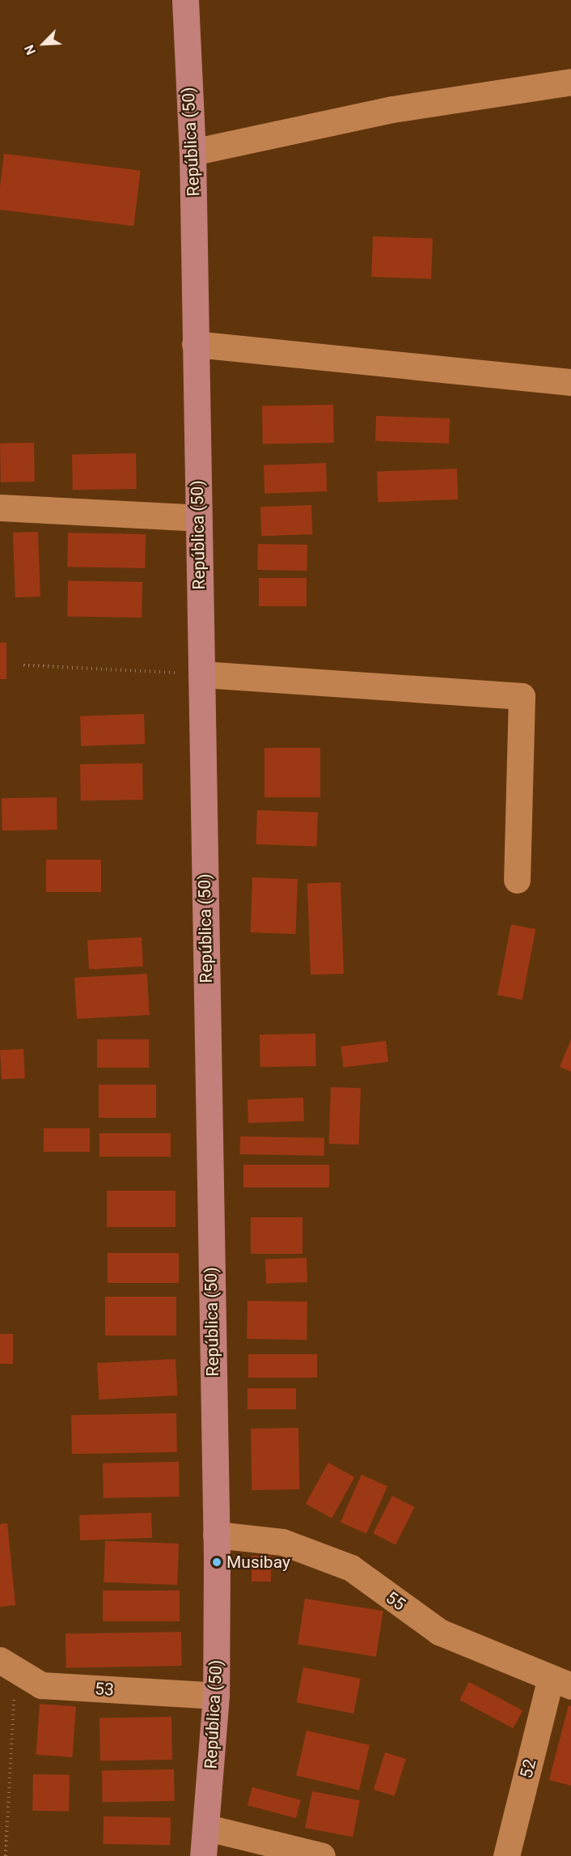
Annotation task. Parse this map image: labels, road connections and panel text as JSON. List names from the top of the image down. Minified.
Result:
{"streets":{"main road":["República (50)"],"street":["55","53","52"]},"crossings":[["República (50)","55"],["República (50)","53"],["55","52"]],"places":["Musibay"],"north":"bottom left"}
